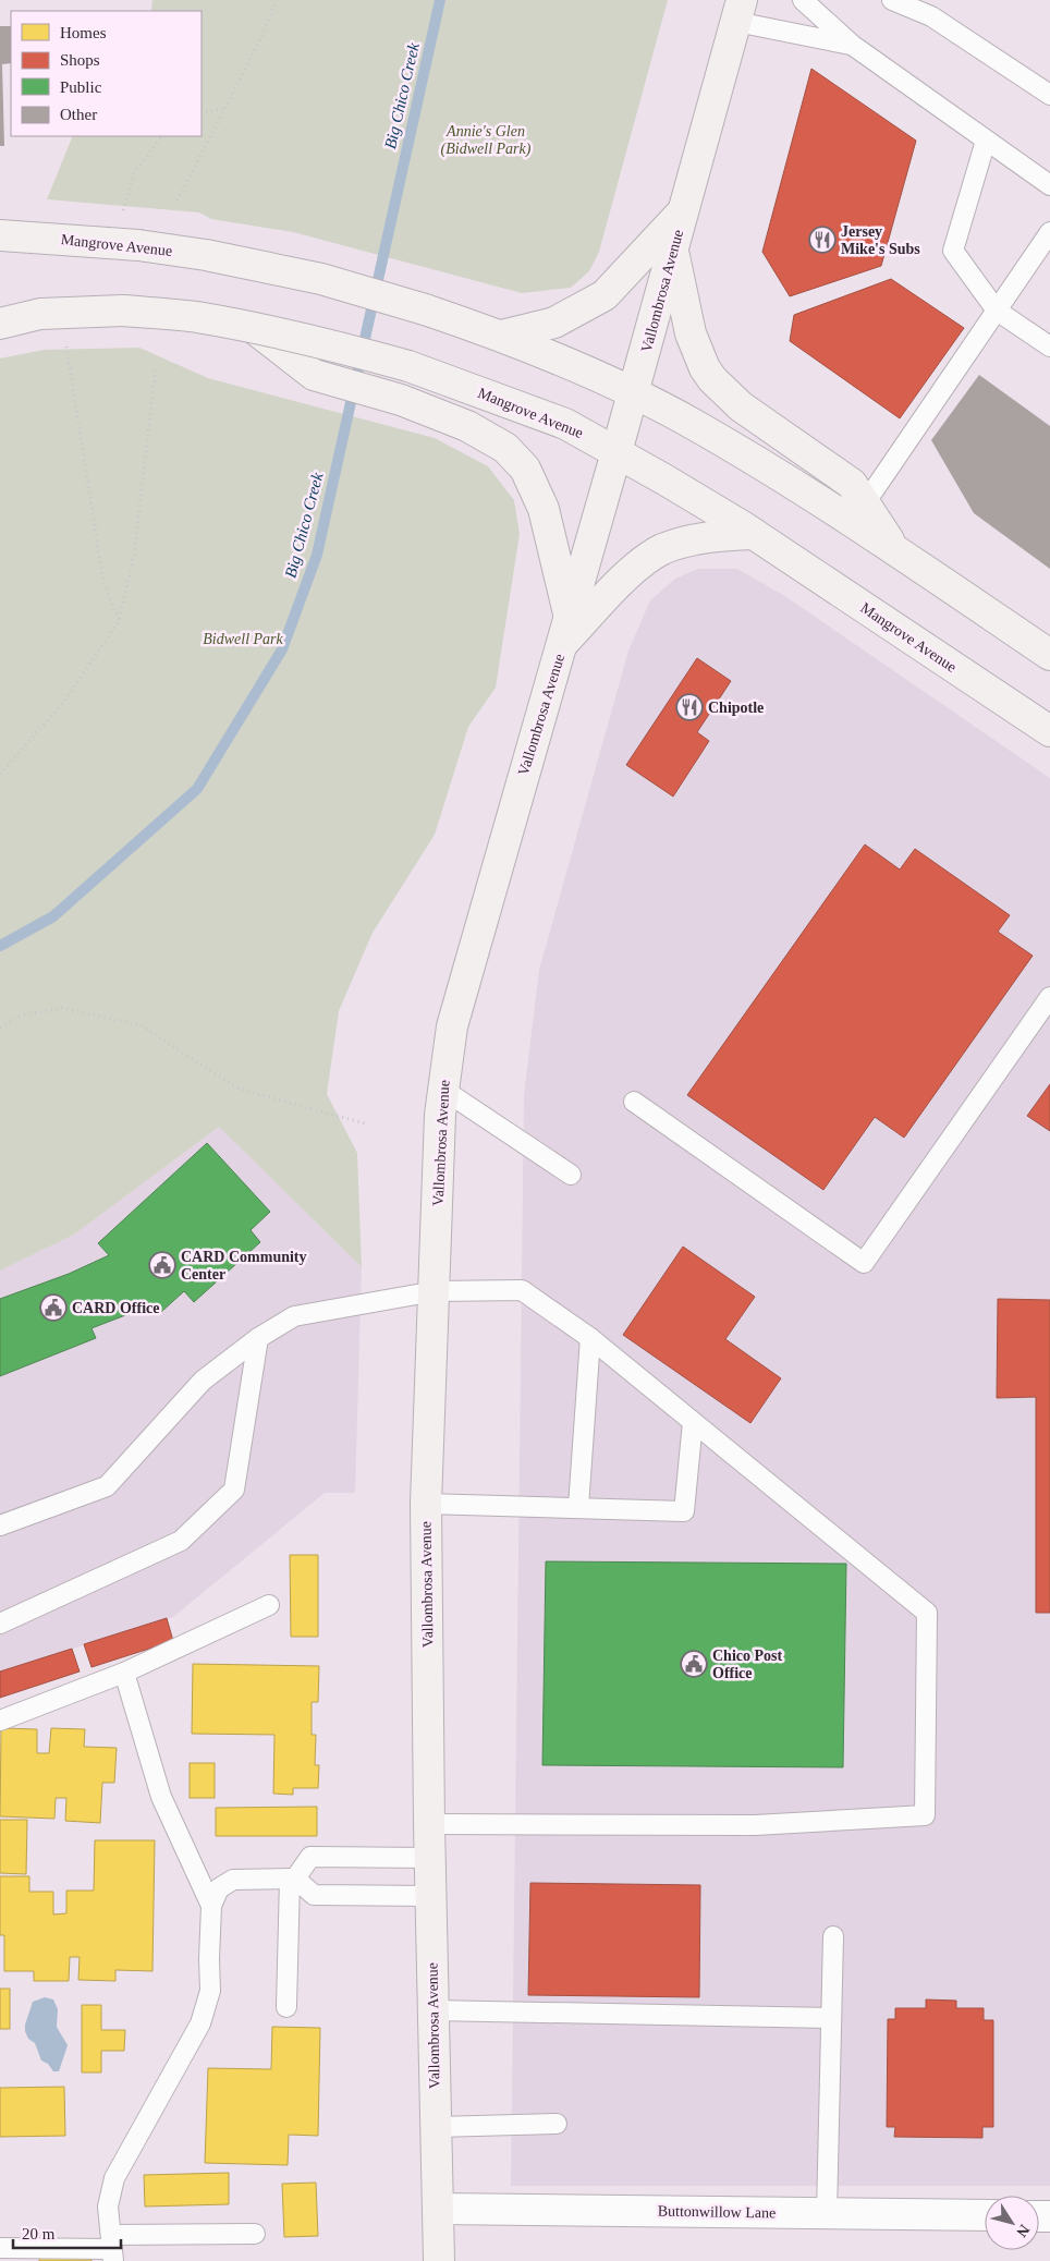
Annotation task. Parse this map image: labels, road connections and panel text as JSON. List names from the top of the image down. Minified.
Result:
{"streets":{"street":["Mangrove Avenue","Vallombrosa Avenue","Buttonwillow Lane"]},"crossings":[["Mangrove Avenue","Vallombrosa Avenue"],["Vallombrosa Avenue","Buttonwillow Lane"]],"water":["Big Chico Creek"],"parks":["Annie's Glen (Bidwell Park)","Bidwell Park"],"places":{"restaurant":["Jersey Mike's Subs","Chipotle"],"public building":["CARD Community Center","CARD Office","Chico Post Office"]},"legend":["Homes","Shops","Public","Other"],"scale_bar":"20 m","north":"bottom right"}
